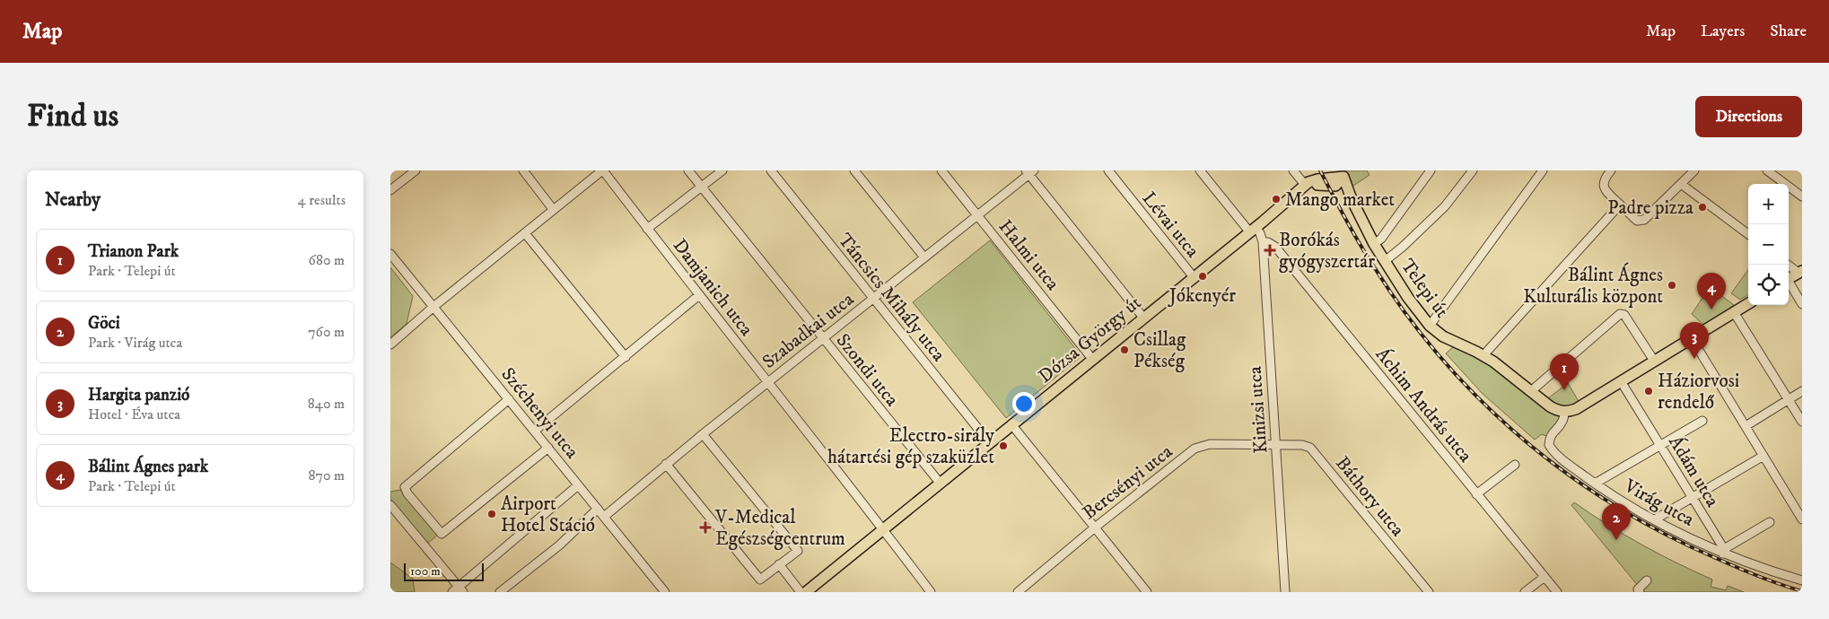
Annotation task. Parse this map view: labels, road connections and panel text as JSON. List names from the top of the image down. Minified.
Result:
{"streets":{"main road":["Telepi út","Dózsa György út"],"street":["Lévai utca","Halmi utca","Damjanich utca","Táncsics Mihály utca","Szabadkai utca","Szondi utca","Áchim András utca","Kinizsi utca","Széchenyi utca","Ádám utca","Bercsényi utca","Báthory utca","Virág utca"]},"crossings":[["Lévai utca","Dózsa György út"],["Halmi utca","Szabadkai utca"],["Halmi utca","Dózsa György út"],["Damjanich utca","Szabadkai utca"],["Damjanich utca","Dózsa György út"],["Telepi út","Dózsa György út"],["Telepi út","Virág utca"],["Táncsics Mihály utca","Szabadkai utca"],["Táncsics Mihály utca","Dózsa György út"],["Szabadkai utca","Szondi utca"],["Szabadkai utca","Széchenyi utca"],["Dózsa György út","Szondi utca"],["Dózsa György út","Kinizsi utca"],["Áchim András utca","Kinizsi utca"],["Kinizsi utca","Bercsényi utca"],["Kinizsi utca","Báthory utca"],["Ádám utca","Virág utca"],["Bercsényi utca","Báthory utca"]],"places":{"other":["Mango market","Padre pizza","Jókenyér","Bálint Ágnes Kulturális központ","Csillag Pékség","Háziorvosi rendelő","Electro-sirály hátartési gép szaküzlet","Airport Hotel Stáció"],"health":["Borókás gyógyszertár","V-Medical Egészségcentrum"]},"scale_bar":"100 m","page":{"header":"Map","nav":["Map","Layers","Share"],"buttons":"Directions","title":"Find us","heading":["Nearby","4 results"],"map_buttons":["+","−"],"list":[{"mark":"1","name":"Trianon Park","note":"Park · Telepi út","value":"680 m"},{"mark":"2","name":"Göci","note":"Park · Virág utca","value":"760 m"},{"mark":"3","name":"Hargita panzió","note":"Hotel · Éva utca","value":"840 m"},{"mark":"4","name":"Bálint Ágnes park","note":"Park · Telepi út","value":"870 m"}],"pins":["4","3","1","2"],"scale":"100 m"}}
